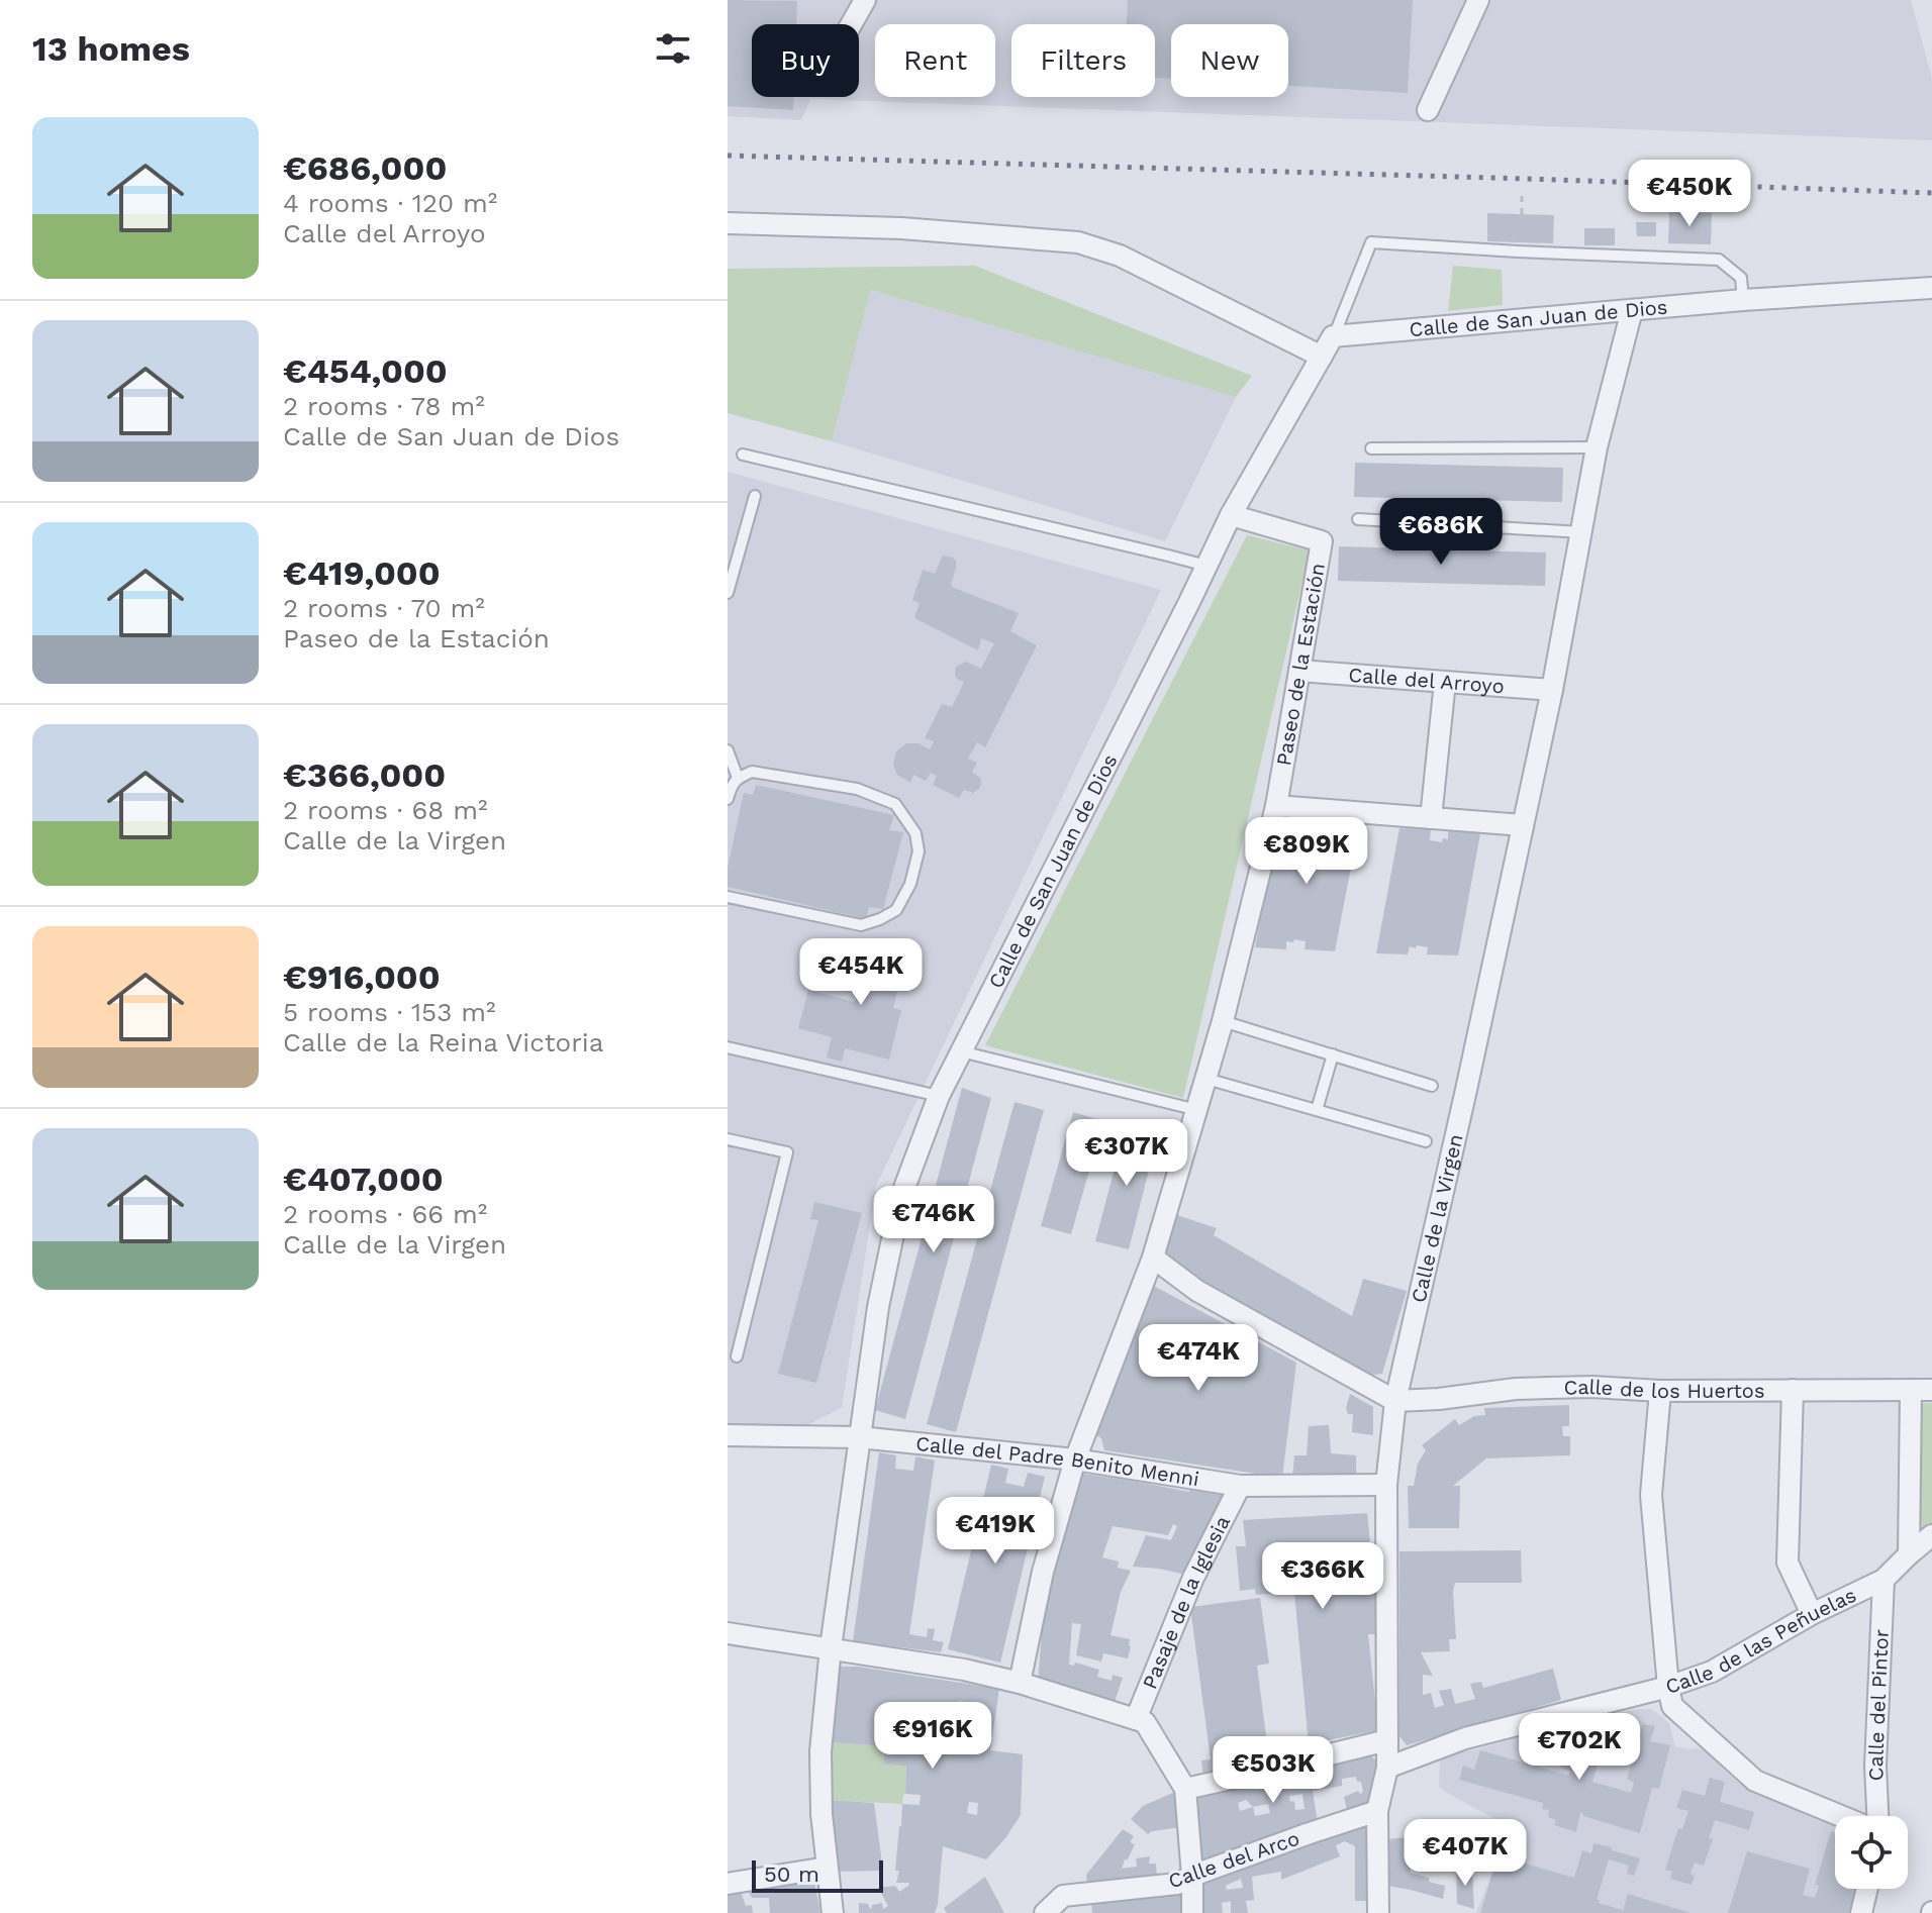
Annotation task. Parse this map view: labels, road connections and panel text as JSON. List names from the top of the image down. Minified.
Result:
{"streets":{"street":["Calle de San Juan de Dios","Paseo de la Estación","Calle del Arroyo","Calle de la Virgen","Calle de los Huertos","Calle del Padre Benito Menni","Pasaje de la Iglesia","Calle de las Peñuelas","Calle del Pintor","Calle del Arco"]},"crossings":[["Calle de San Juan de Dios","Paseo de la Estación"],["Calle de San Juan de Dios","Calle de la Virgen"],["Calle de San Juan de Dios","Calle del Padre Benito Menni"],["Paseo de la Estación","Calle del Arroyo"],["Paseo de la Estación","Calle del Padre Benito Menni"],["Calle del Arroyo","Calle de la Virgen"],["Calle de la Virgen","Calle de los Huertos"],["Calle de la Virgen","Calle del Padre Benito Menni"],["Calle de la Virgen","Calle de las Peñuelas"],["Calle de la Virgen","Calle del Arco"],["Calle del Padre Benito Menni","Pasaje de la Iglesia"],["Calle de las Peñuelas","Calle del Pintor"]],"scale_bar":"50 m","page":{"heading":"13 homes","chip":["Buy","Rent","Filters","New"],"list":[{"name":"€686,000","note":"4 rooms · 120 m² · Calle del Arroyo"},{"name":"€454,000","note":"2 rooms · 78 m² · Calle de San Juan de Dios"},{"name":"€419,000","note":"2 rooms · 70 m² · Paseo de la Estación"},{"name":"€366,000","note":"2 rooms · 68 m² · Calle de la Virgen"},{"name":"€916,000","note":"5 rooms · 153 m² · Calle de la Reina Victoria"},{"name":"€407,000","note":"2 rooms · 66 m² · Calle de la Virgen"}],"price":["€450K","€686K","€809K","€454K","€307K","€746K","€474K","€419K","€366K","€916K","€702K","€503K","€407K"],"scale":"50 m"}}
